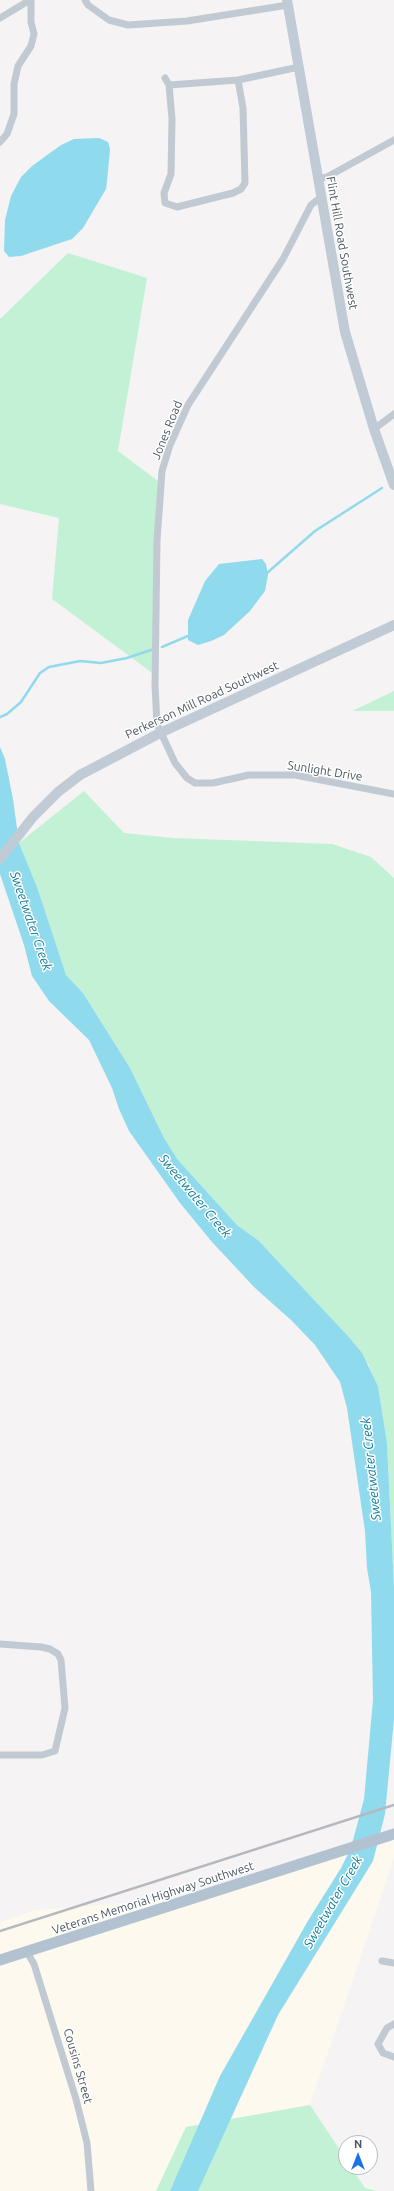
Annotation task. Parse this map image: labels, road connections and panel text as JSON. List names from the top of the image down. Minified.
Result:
{"streets":{"main road":["Veterans Memorial Highway Southwest"],"street":["Flint Hill Road Southwest","Jones Road","Perkerson Mill Road Southwest","Sunlight Drive","Cousins Street"]},"crossings":[["Flint Hill Road Southwest","Jones Road"],["Jones Road","Perkerson Mill Road Southwest"],["Jones Road","Sunlight Drive"],["Perkerson Mill Road Southwest","Sunlight Drive"],["Veterans Memorial Highway Southwest","Cousins Street"]],"water":["Sweetwater Creek"],"north":"top"}
